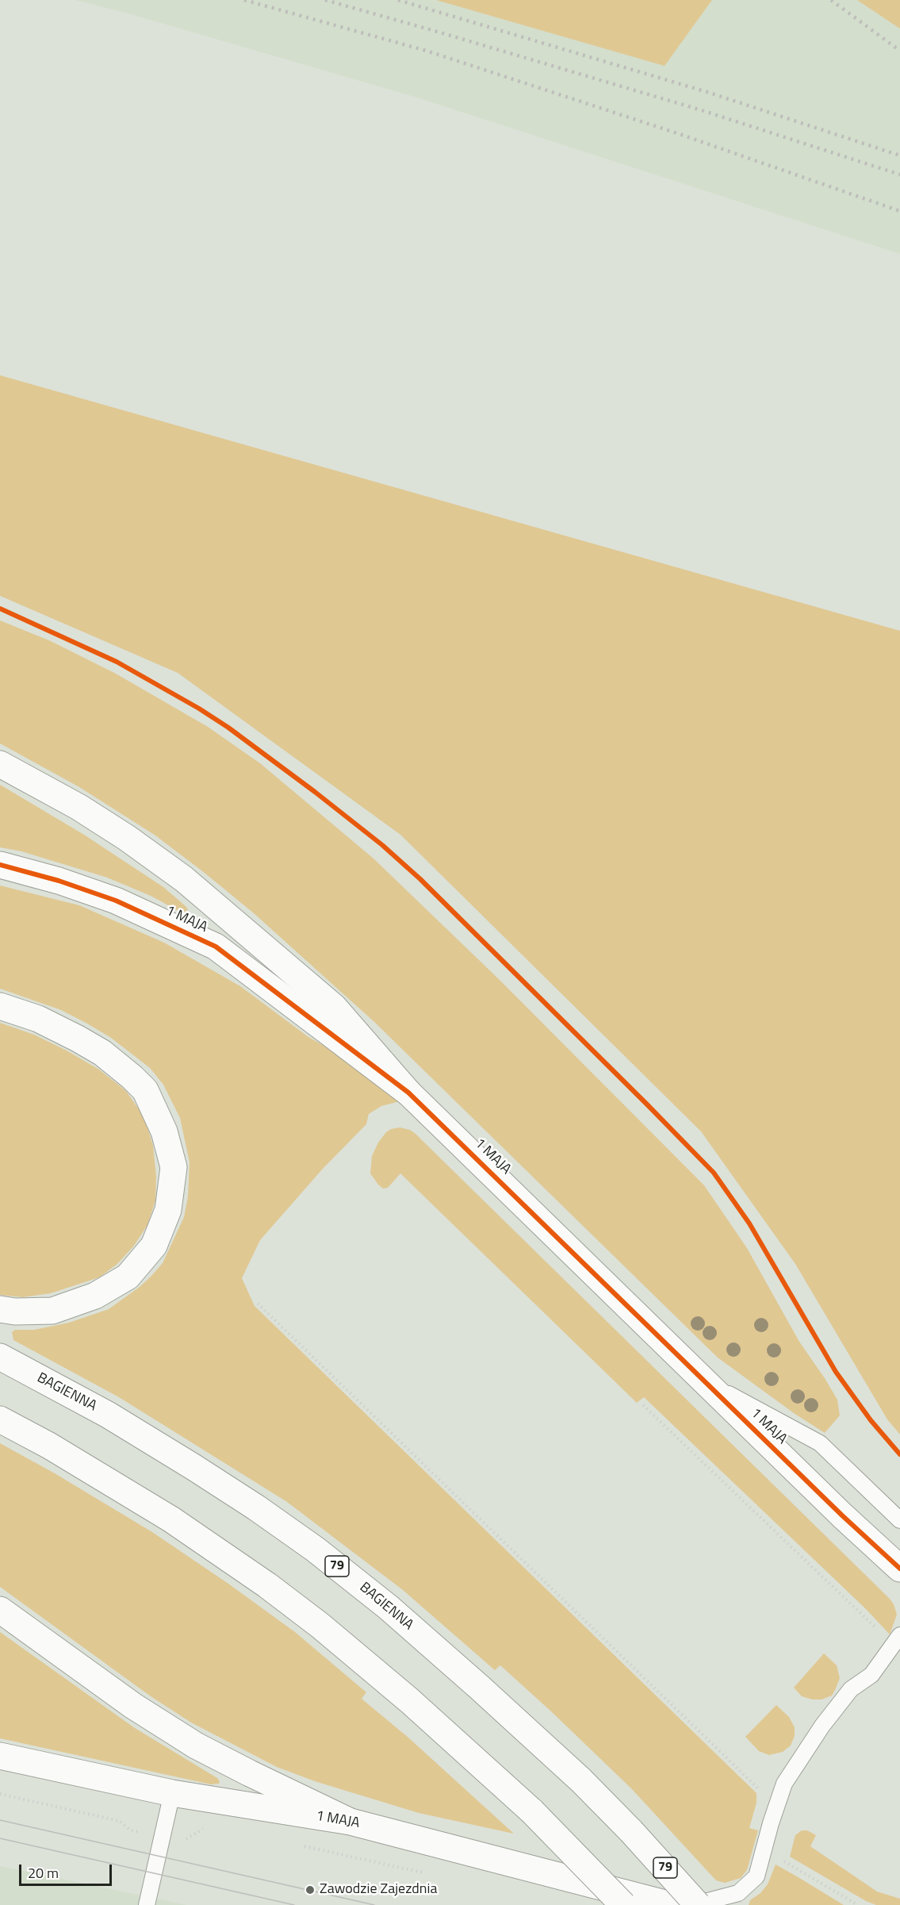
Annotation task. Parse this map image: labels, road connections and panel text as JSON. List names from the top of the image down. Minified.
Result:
{"streets":{"main road":["1 MAJA","BAGIENNA","79"]},"places":["Zawodzie Zajezdnia"],"scale_bar":"20 m"}
